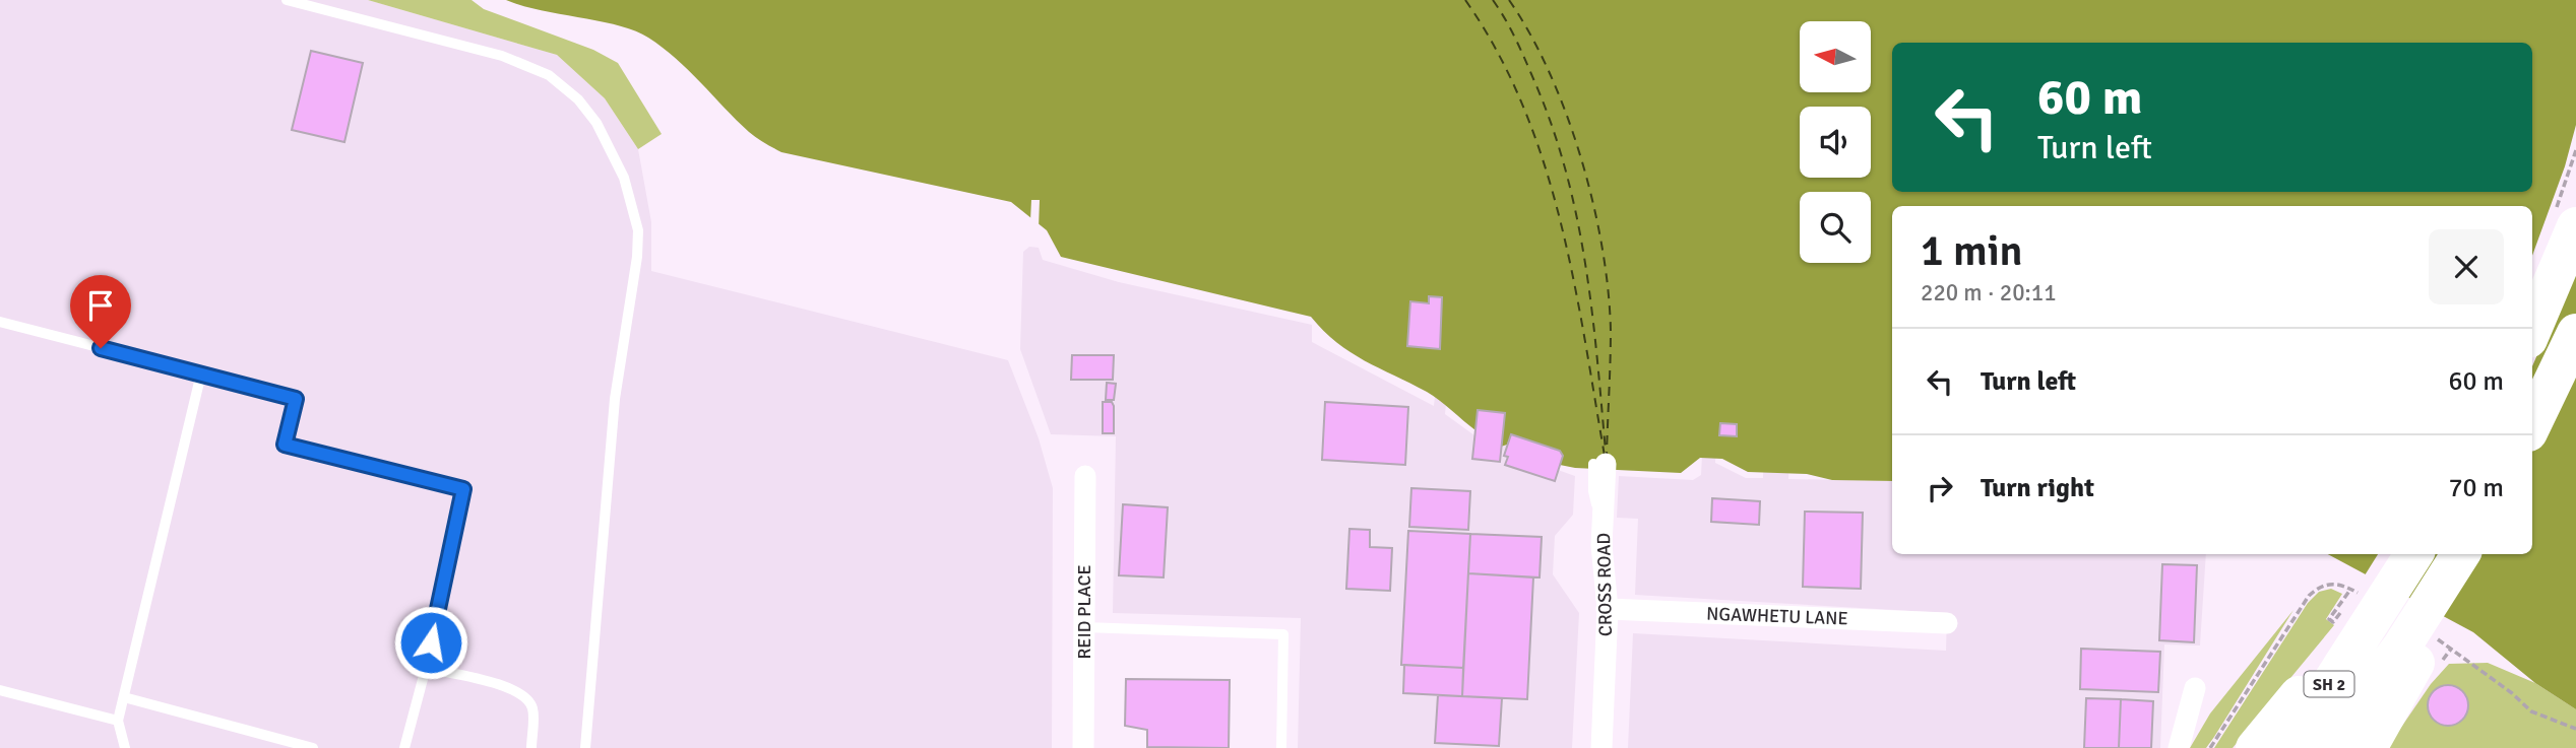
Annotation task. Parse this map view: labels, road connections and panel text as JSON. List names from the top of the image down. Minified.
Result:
{"streets":{"highway":["SH 2"],"street":["CROSS ROAD","REID PLACE","NGAWHETU LANE"]},"crossings":[["CROSS ROAD","NGAWHETU LANE"]],"north":"left","page":{"turn":["60 m","Turn left"],"heading":["1 min","220 m · 20:11"],"list":[{"name":"Turn left","value":"60 m"},{"name":"Turn right","value":"70 m"}]}}
